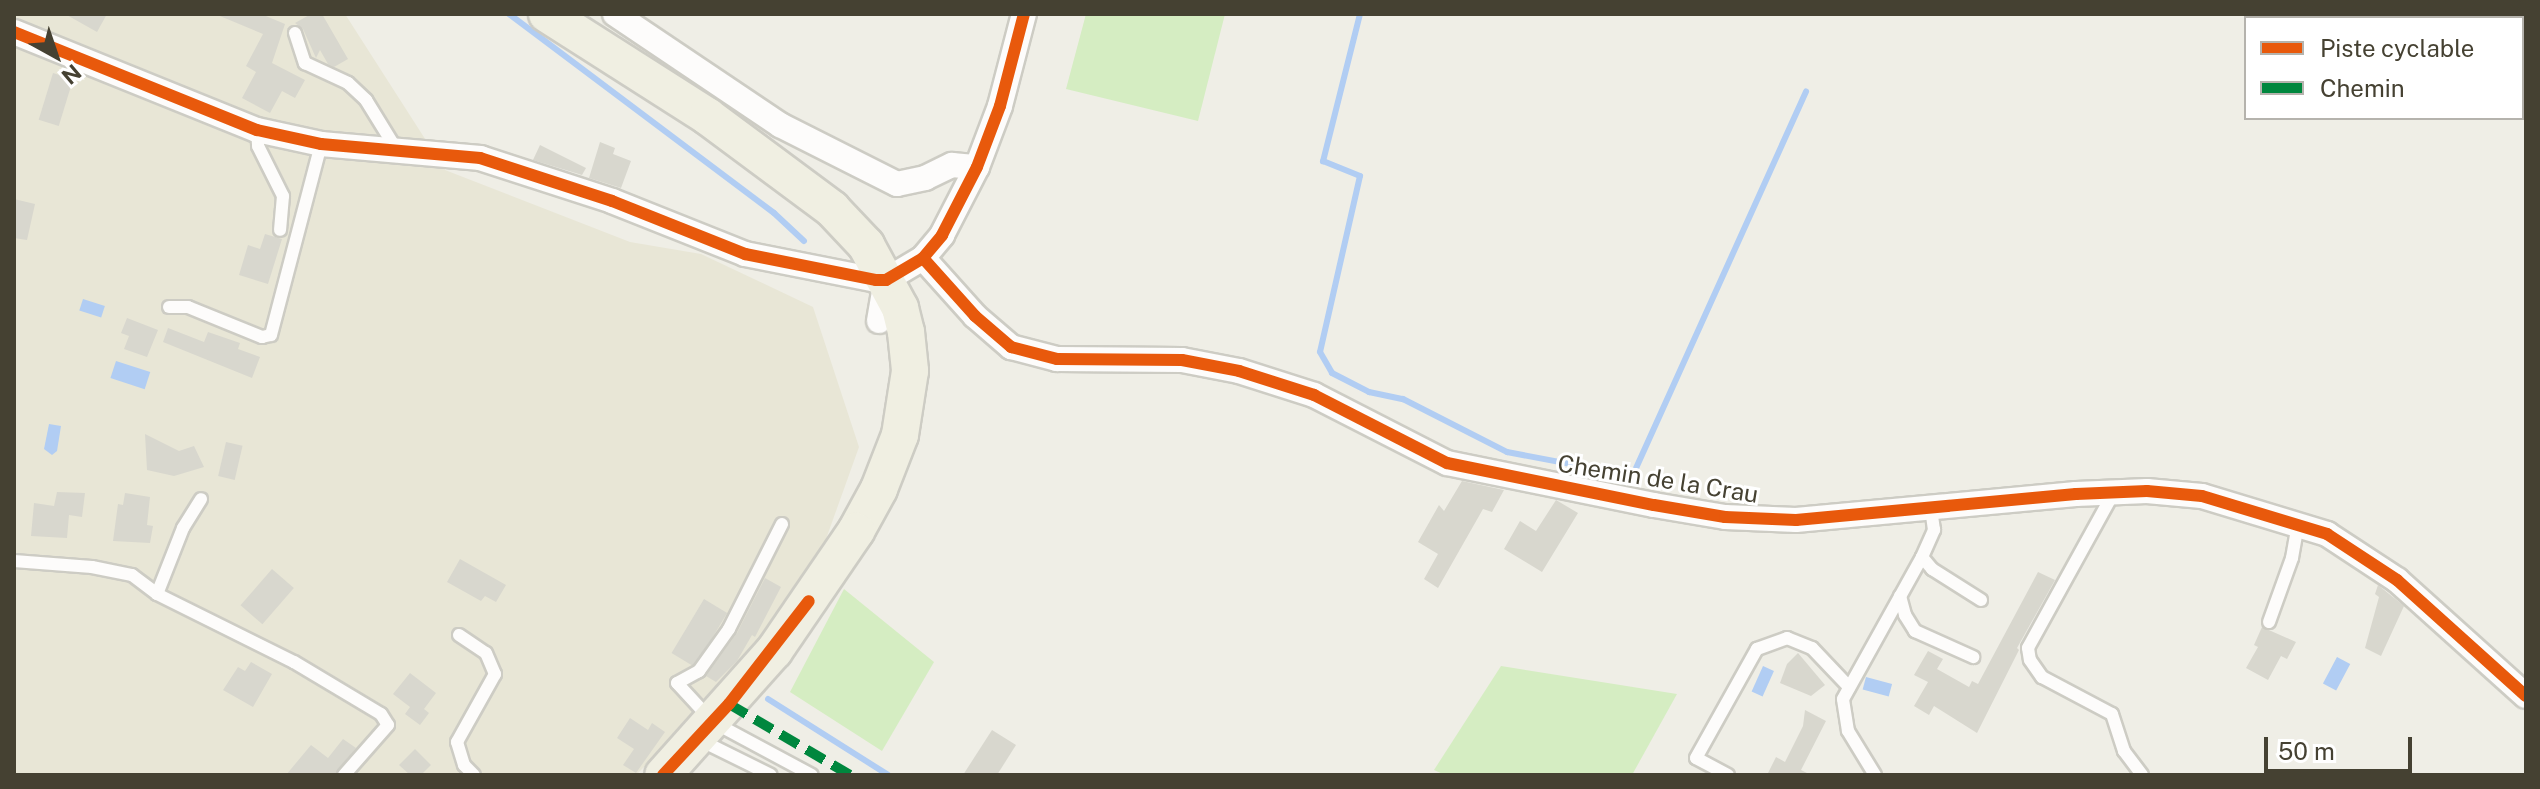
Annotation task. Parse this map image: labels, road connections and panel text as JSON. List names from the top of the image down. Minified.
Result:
{"streets":{"street":["Chemin de la Crau"]},"legend":["Piste cyclable","Chemin"],"scale_bar":"50 m","north":"bottom right"}
